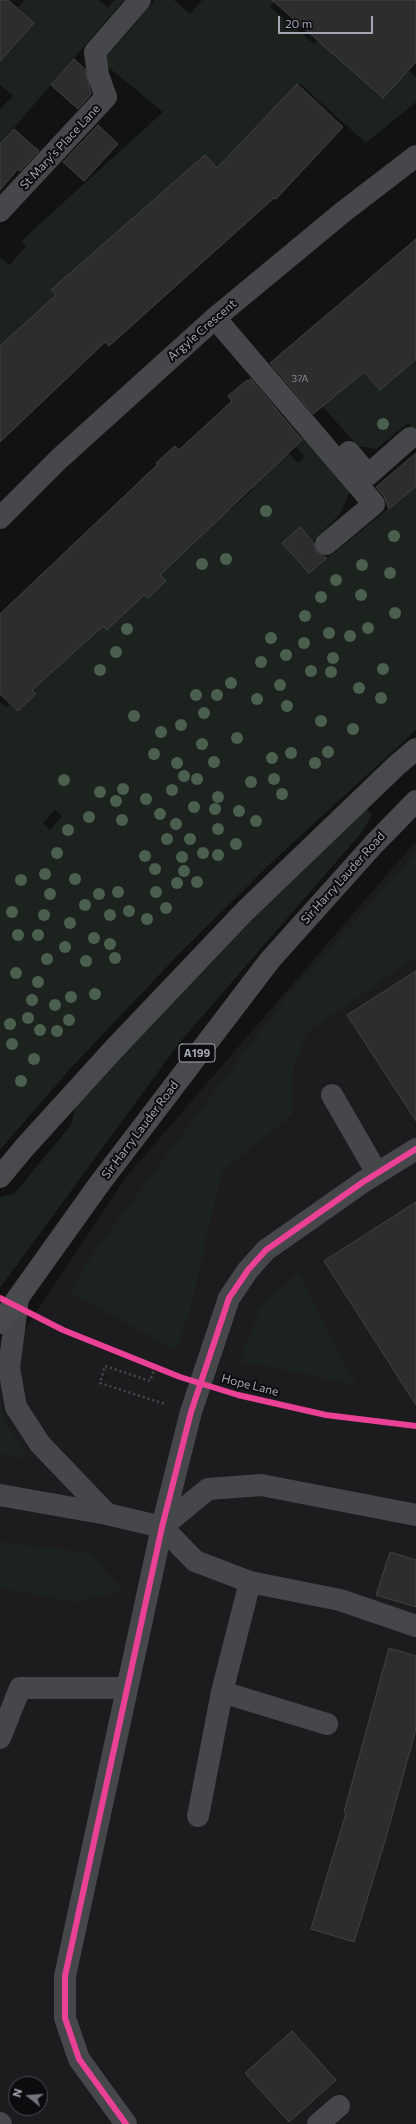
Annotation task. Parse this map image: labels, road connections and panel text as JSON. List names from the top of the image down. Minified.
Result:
{"streets":{"main road":["Sir Harry Lauder Road","A199"],"street":["St Mary's Place Lane","Argyle Crescent"],"cycle path":["Hope Lane"]},"house_numbers":["37A"],"scale_bar":"20 m","north":"left"}
